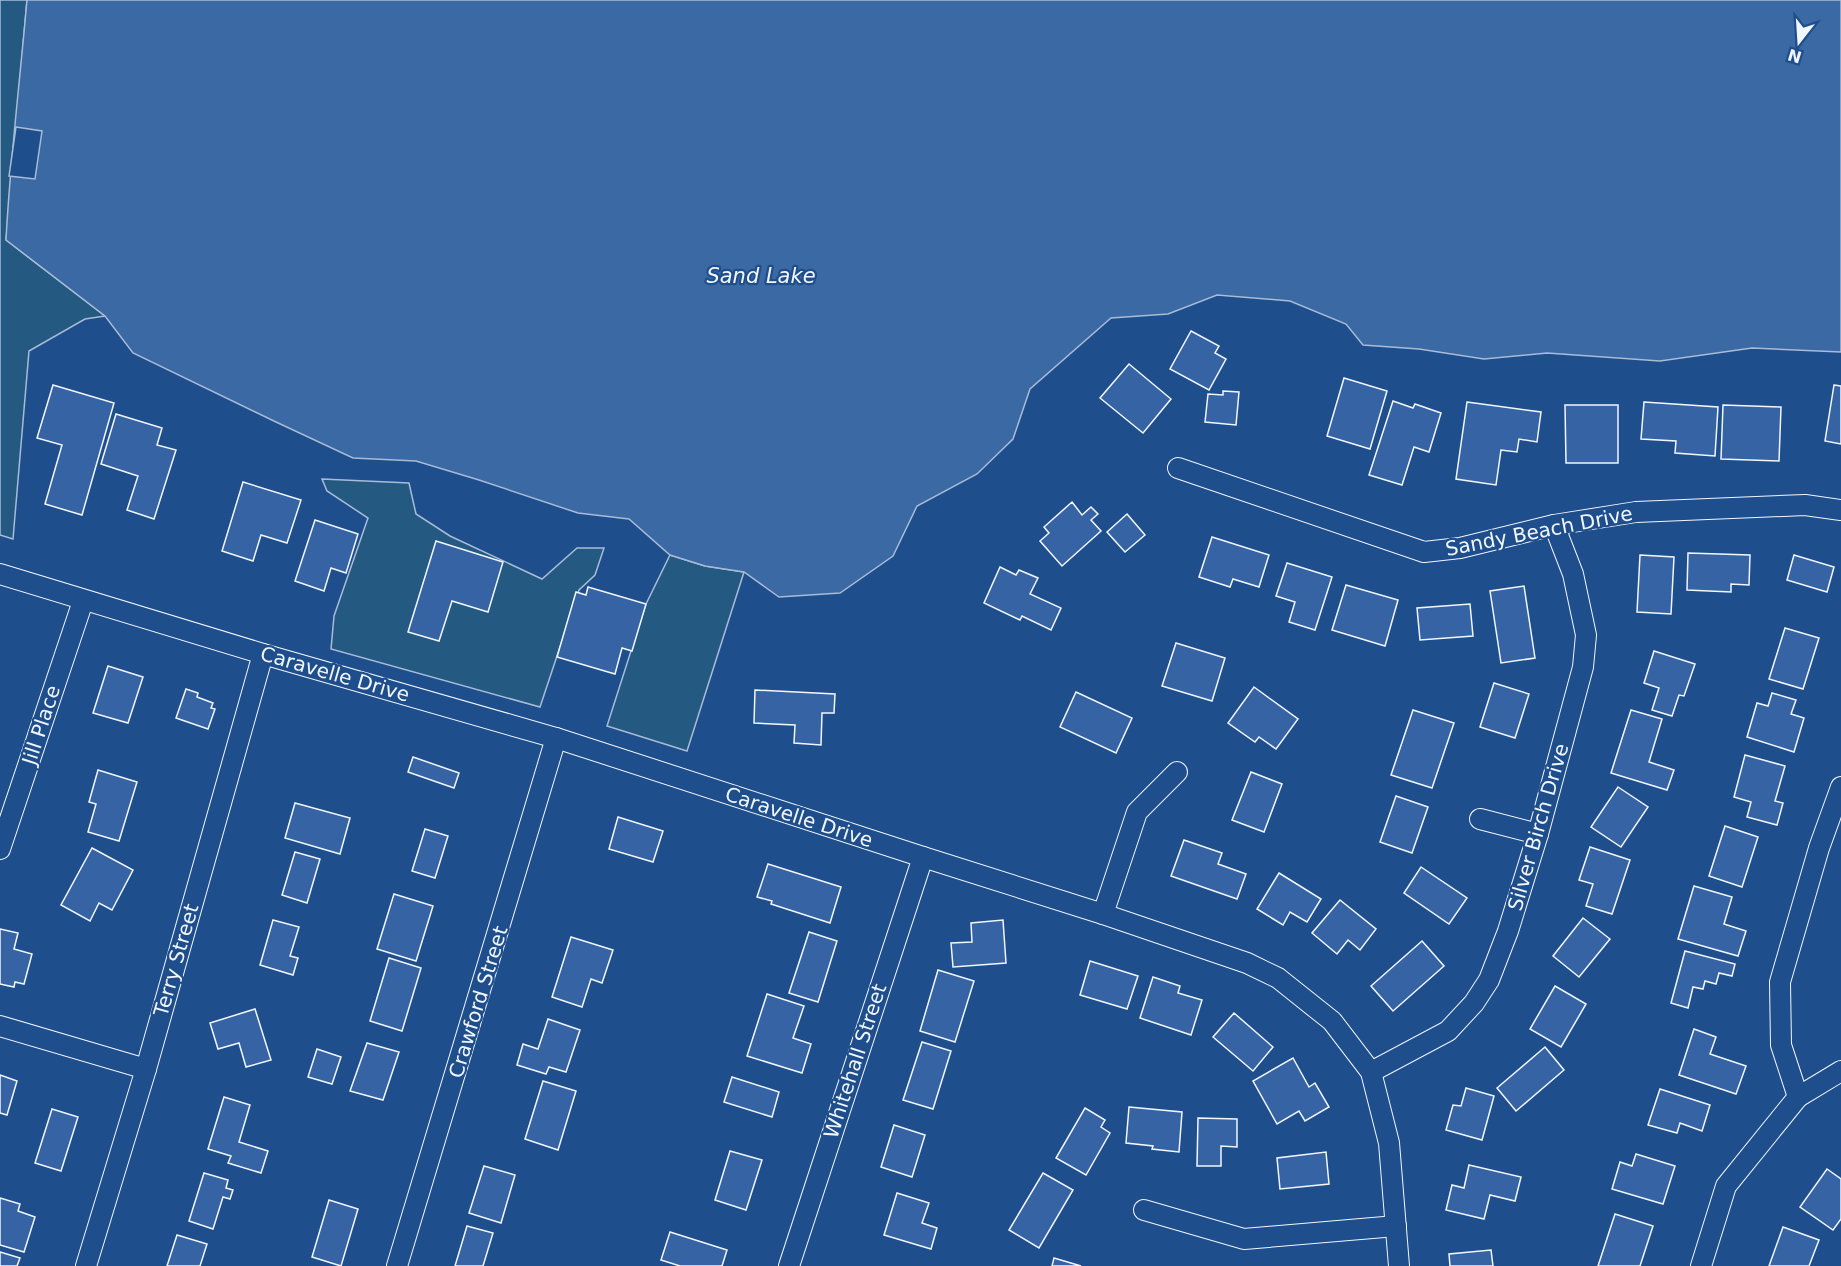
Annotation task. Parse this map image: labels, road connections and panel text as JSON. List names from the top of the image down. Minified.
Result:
{"streets":{"street":["Sandy Beach Drive","Caravelle Drive","Jill Place","Silver Birch Drive","Terry Street","Crawford Street","Whitehall Street"]},"crossings":[["Sandy Beach Drive","Silver Birch Drive"],["Caravelle Drive","Jill Place"],["Caravelle Drive","Silver Birch Drive"],["Caravelle Drive","Terry Street"],["Caravelle Drive","Crawford Street"],["Caravelle Drive","Whitehall Street"]],"water":["Sand Lake"],"north":"bottom"}
